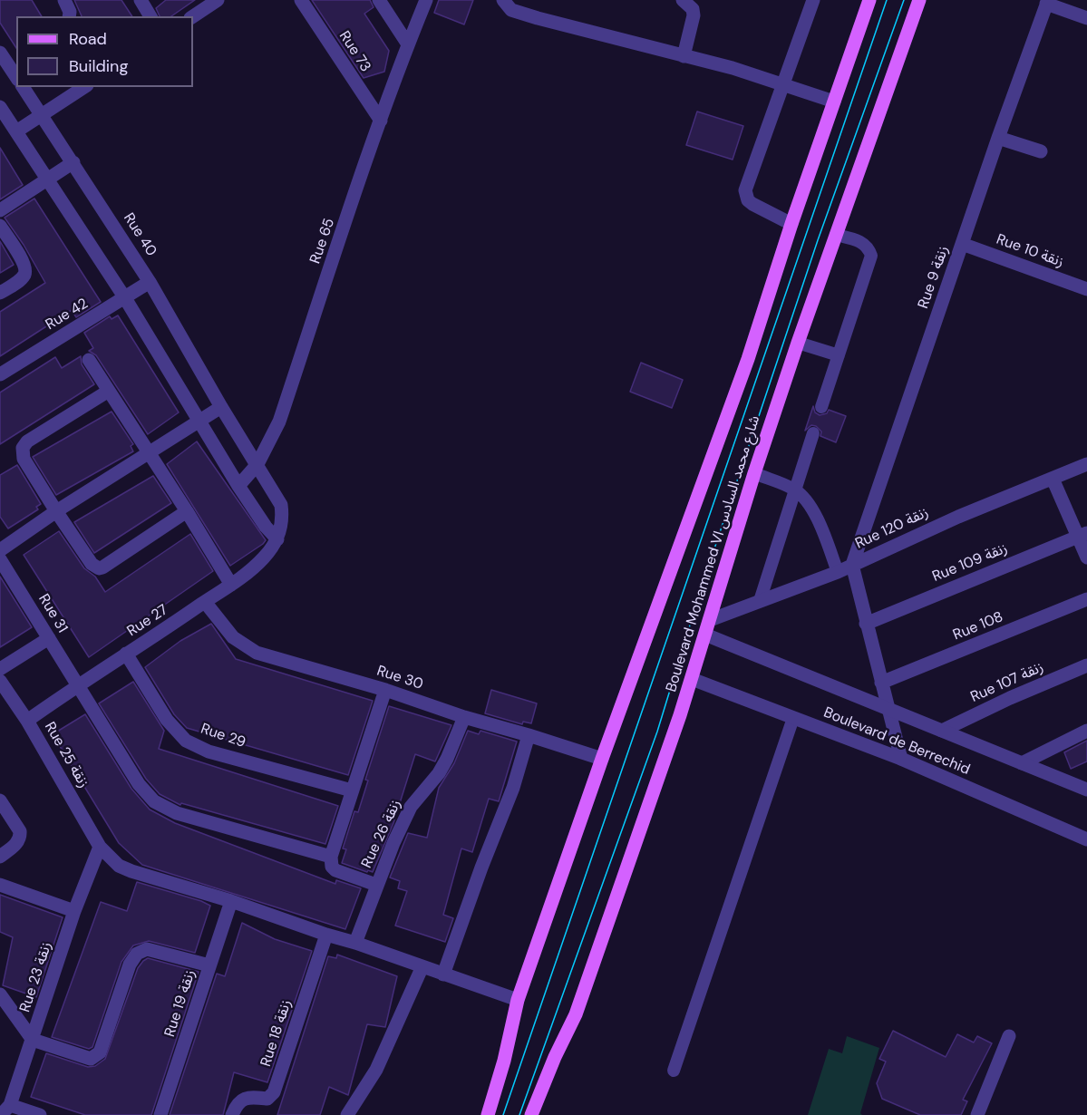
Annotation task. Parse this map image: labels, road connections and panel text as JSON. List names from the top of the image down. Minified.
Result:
{"streets":{"main road":["Boulevard Mohammed VI شارع محمد السادس"],"street":["Rue 73","Rue 40","Rue 65","Rue 10 زنقة","Rue 9 زنقة","Rue 42","Rue 120 زنقة","Rue 109 زنقة","Rue 31","Rue 27","Rue 108","Rue 30","Rue 107 زنقة","Rue 29","Boulevard de Berrechid","Rue 25 زنقة","Rue 26 زنقة","Rue 23 زنقة","Rue 19 زنقة","Rue 18 زنقة"]},"crossings":[["Rue 73","Rue 65"],["Rue 40","Rue 65"],["Rue 40","Rue 42"],["Rue 40","Rue 27"],["Rue 10 زنقة","Rue 9 زنقة"],["Rue 9 زنقة","Rue 120 زنقة"],["Rue 120 زنقة","Boulevard Mohammed VI شارع محمد السادس"],["Boulevard Mohammed VI شارع محمد السادس","Rue 30"],["Boulevard Mohammed VI شارع محمد السادس","Boulevard de Berrechid"],["Boulevard Mohammed VI شارع محمد السادس","Rue 25 زنقة"],["Rue 31","Rue 27"],["Rue 27","Rue 30"],["Rue 27","Rue 29"],["Rue 27","Rue 25 زنقة"],["Rue 30","Rue 26 زنقة"],["Rue 107 زنقة","Boulevard de Berrechid"],["Rue 25 زنقة","Rue 26 زنقة"],["Rue 25 زنقة","Rue 23 زنقة"],["Rue 25 زنقة","Rue 19 زنقة"],["Rue 25 زنقة","Rue 18 زنقة"]],"legend":["Road","Building"]}
